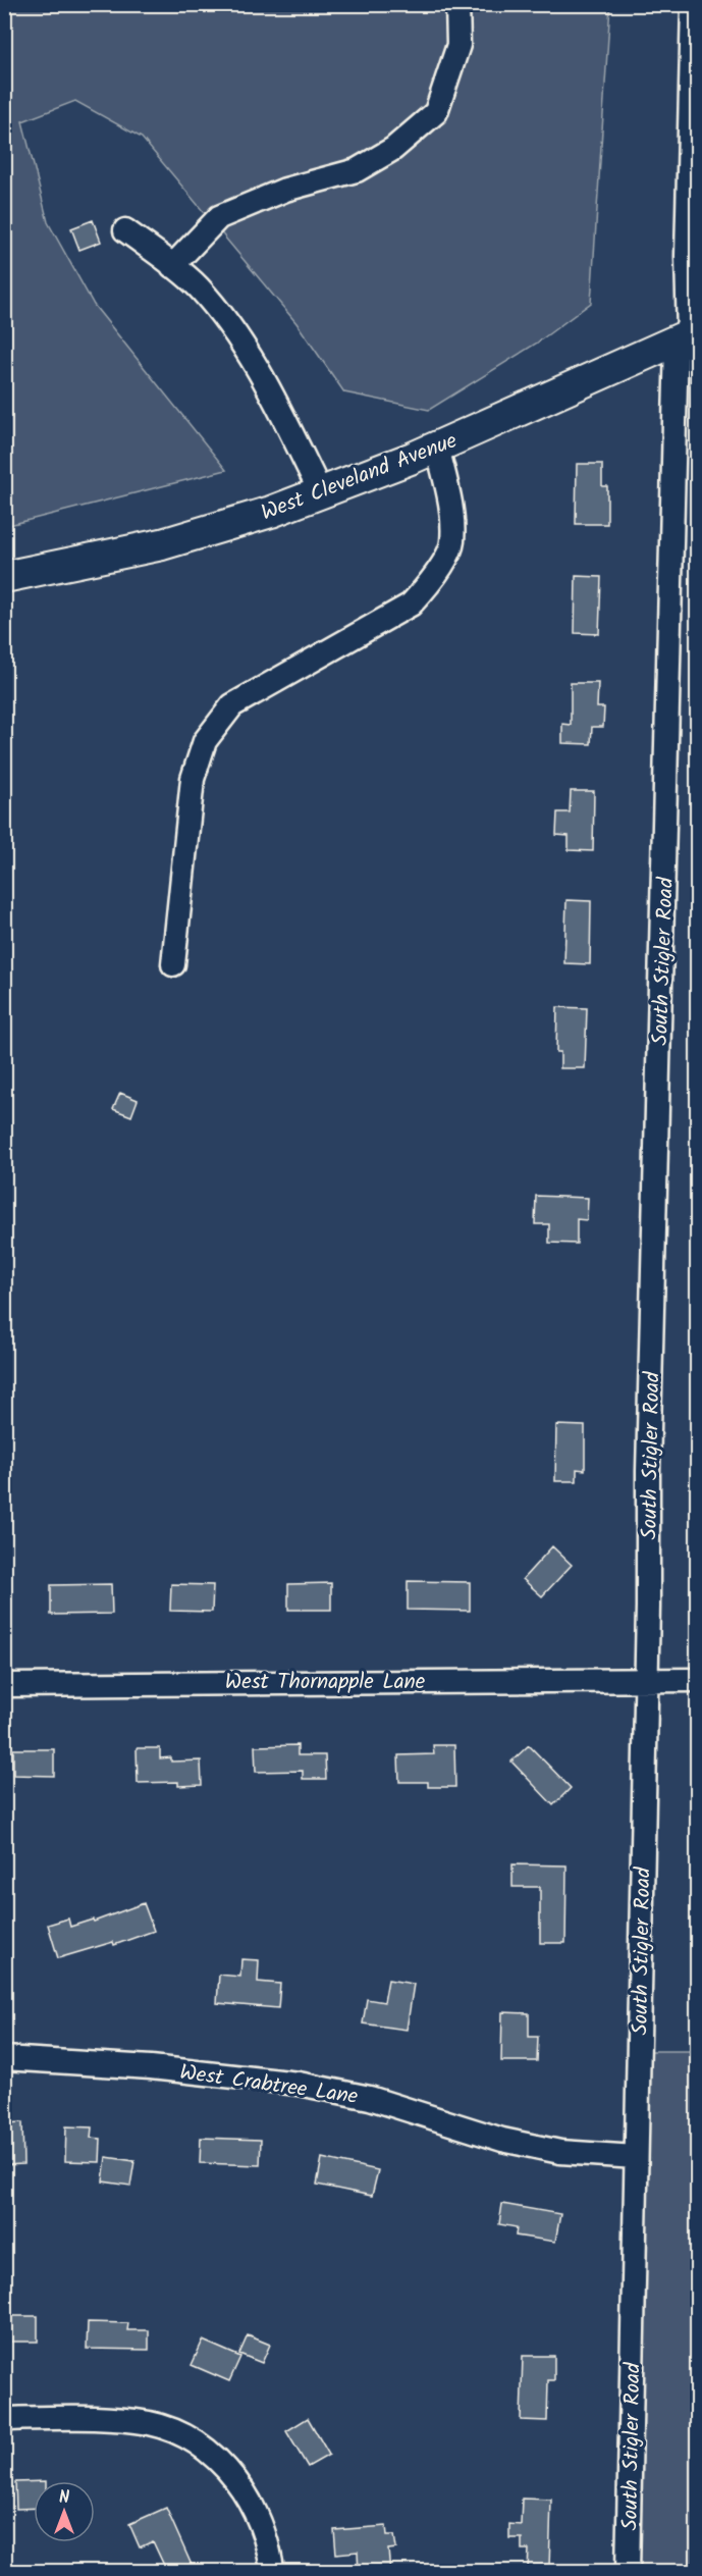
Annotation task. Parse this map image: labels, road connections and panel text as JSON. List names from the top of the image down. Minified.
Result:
{"streets":{"main road":["West Cleveland Avenue"],"street":["South Stigler Road","West Thornapple Lane","West Crabtree Lane"]},"crossings":[["West Cleveland Avenue","South Stigler Road"],["South Stigler Road","West Thornapple Lane"],["South Stigler Road","West Crabtree Lane"]],"north":"top"}
